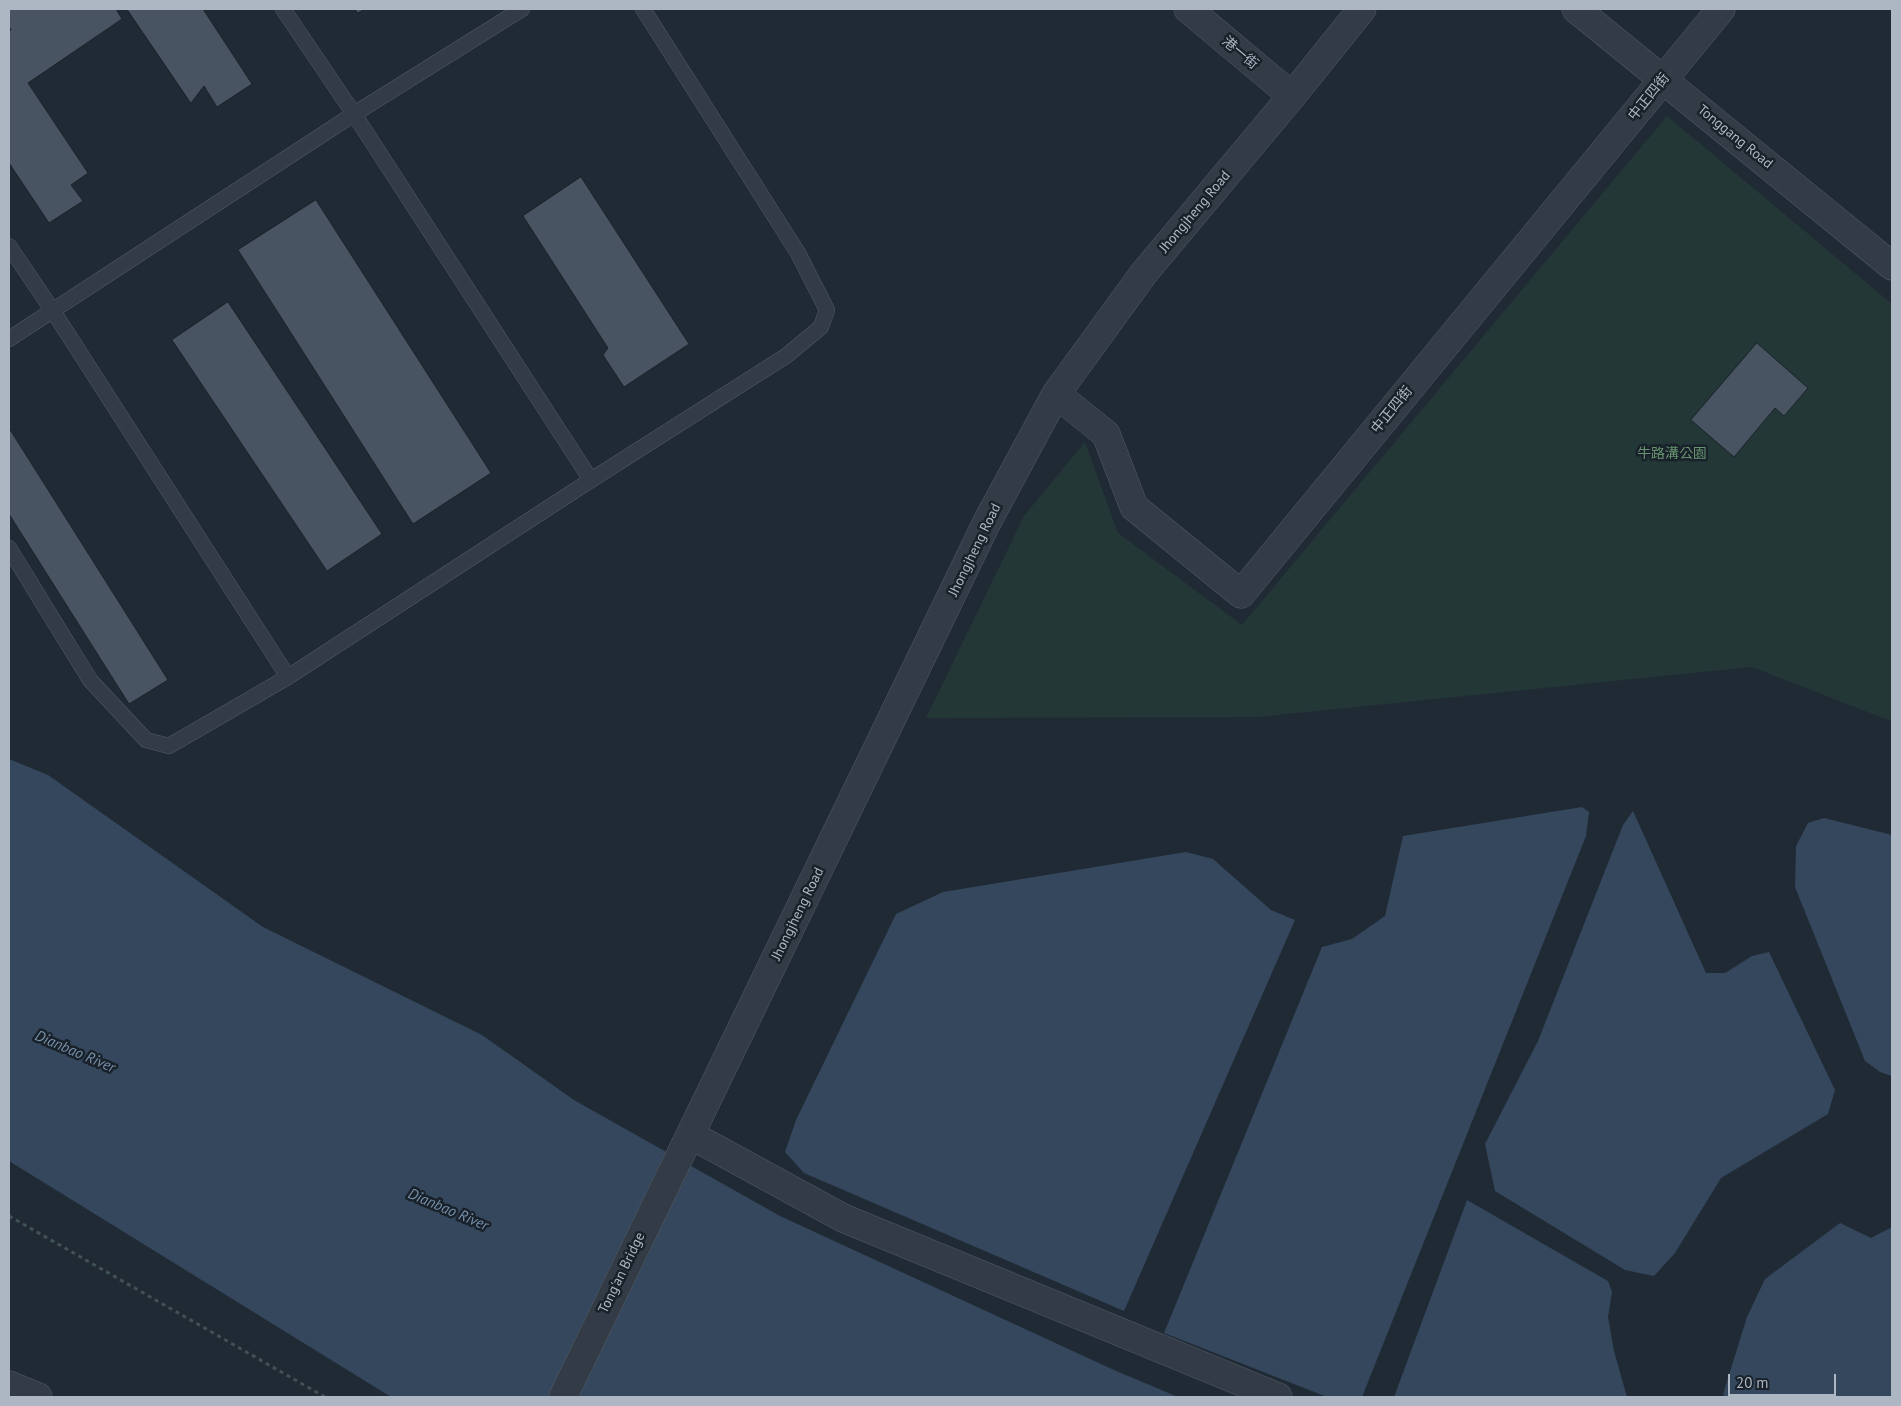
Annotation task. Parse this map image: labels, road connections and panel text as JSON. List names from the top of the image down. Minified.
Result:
{"streets":{"street":["港一街","中正四街","Tonggang Road","Jhongjheng Road","Tong'an Bridge"]},"crossings":[["港一街","Jhongjheng Road"],["中正四街","Tonggang Road"],["中正四街","Jhongjheng Road"],["Jhongjheng Road","Tong'an Bridge"]],"water":["Dianbao River"],"parks":["牛路溝公園"],"scale_bar":"20 m"}
